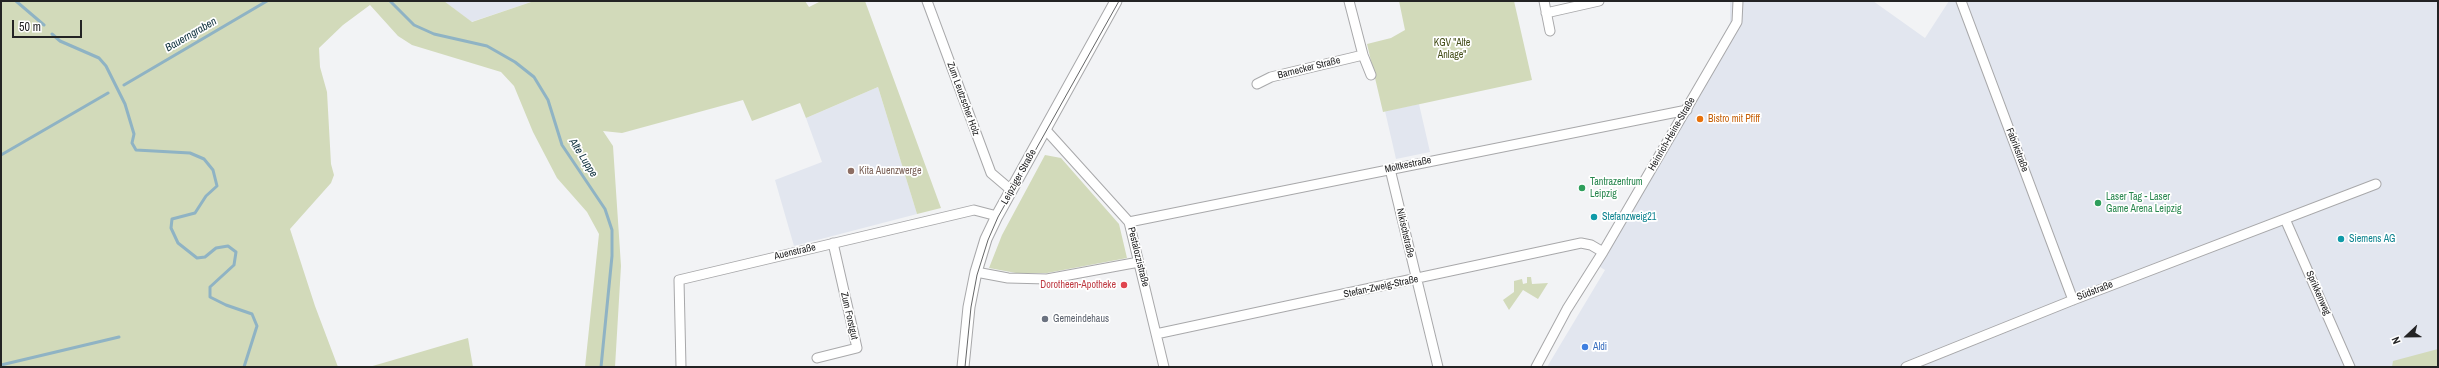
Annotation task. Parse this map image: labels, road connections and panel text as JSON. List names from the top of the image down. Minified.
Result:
{"streets":{"street":["Barnecker Straße","Zum Leutzscher Holz","Heinrich-Heine-Straße","Fabrikstraße","Moltkestraße","Leipziger Straße","Nikischstraße","Auenstraße","Pestalozzistraße","Stefan-Zweig-Straße","Südstraße","Sprikkenweg","Zum Forstgut"]},"crossings":[["Zum Leutzscher Holz","Leipziger Straße"],["Heinrich-Heine-Straße","Moltkestraße"],["Heinrich-Heine-Straße","Stefan-Zweig-Straße"],["Fabrikstraße","Südstraße"],["Moltkestraße","Nikischstraße"],["Moltkestraße","Pestalozzistraße"],["Leipziger Straße","Auenstraße"],["Leipziger Straße","Pestalozzistraße"],["Nikischstraße","Stefan-Zweig-Straße"],["Auenstraße","Zum Forstgut"],["Pestalozzistraße","Stefan-Zweig-Straße"],["Südstraße","Sprikkenweg"]],"water":["Bauerngraben","Alte Luppe"],"parks":["KGV \"Alte Anlage\""],"places":["Bistro mit Pfiff","Kita Auenzwerge","Tantrazentrum Leipzig","Laser Tag - Laser Game Arena Leipzig","Stefanzweig21","Siemens AG","Dorotheen-Apotheke","Gemeindehaus","Aldi"],"scale_bar":"50 m","north":"left"}
